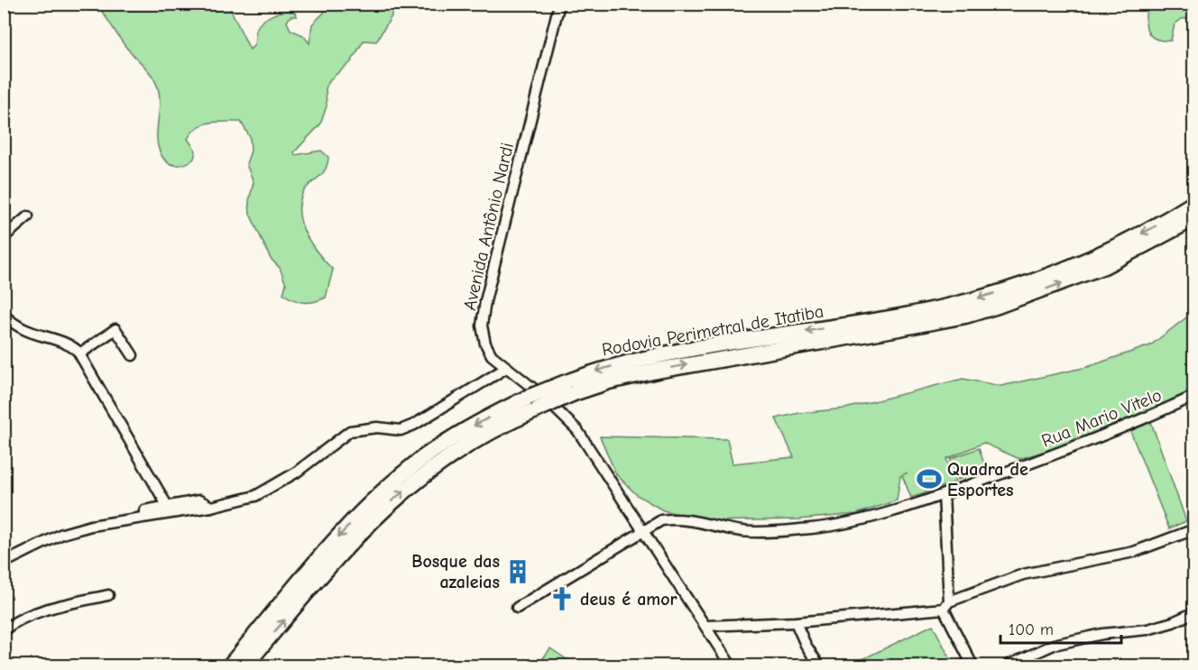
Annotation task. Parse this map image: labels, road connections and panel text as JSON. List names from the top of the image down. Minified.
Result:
{"streets":{"highway":["Rodovia Perimetral de Itatiba"],"street":["Avenida Antônio Nardi","Rua Mario Vitelo"]},"crossings":[["Avenida Antônio Nardi","Rua Mario Vitelo"]],"places":{"sports":["Quadra de Esportes"],"building":["Bosque das azaleias"],"church":["deus é amor"]},"scale_bar":"100 m"}
